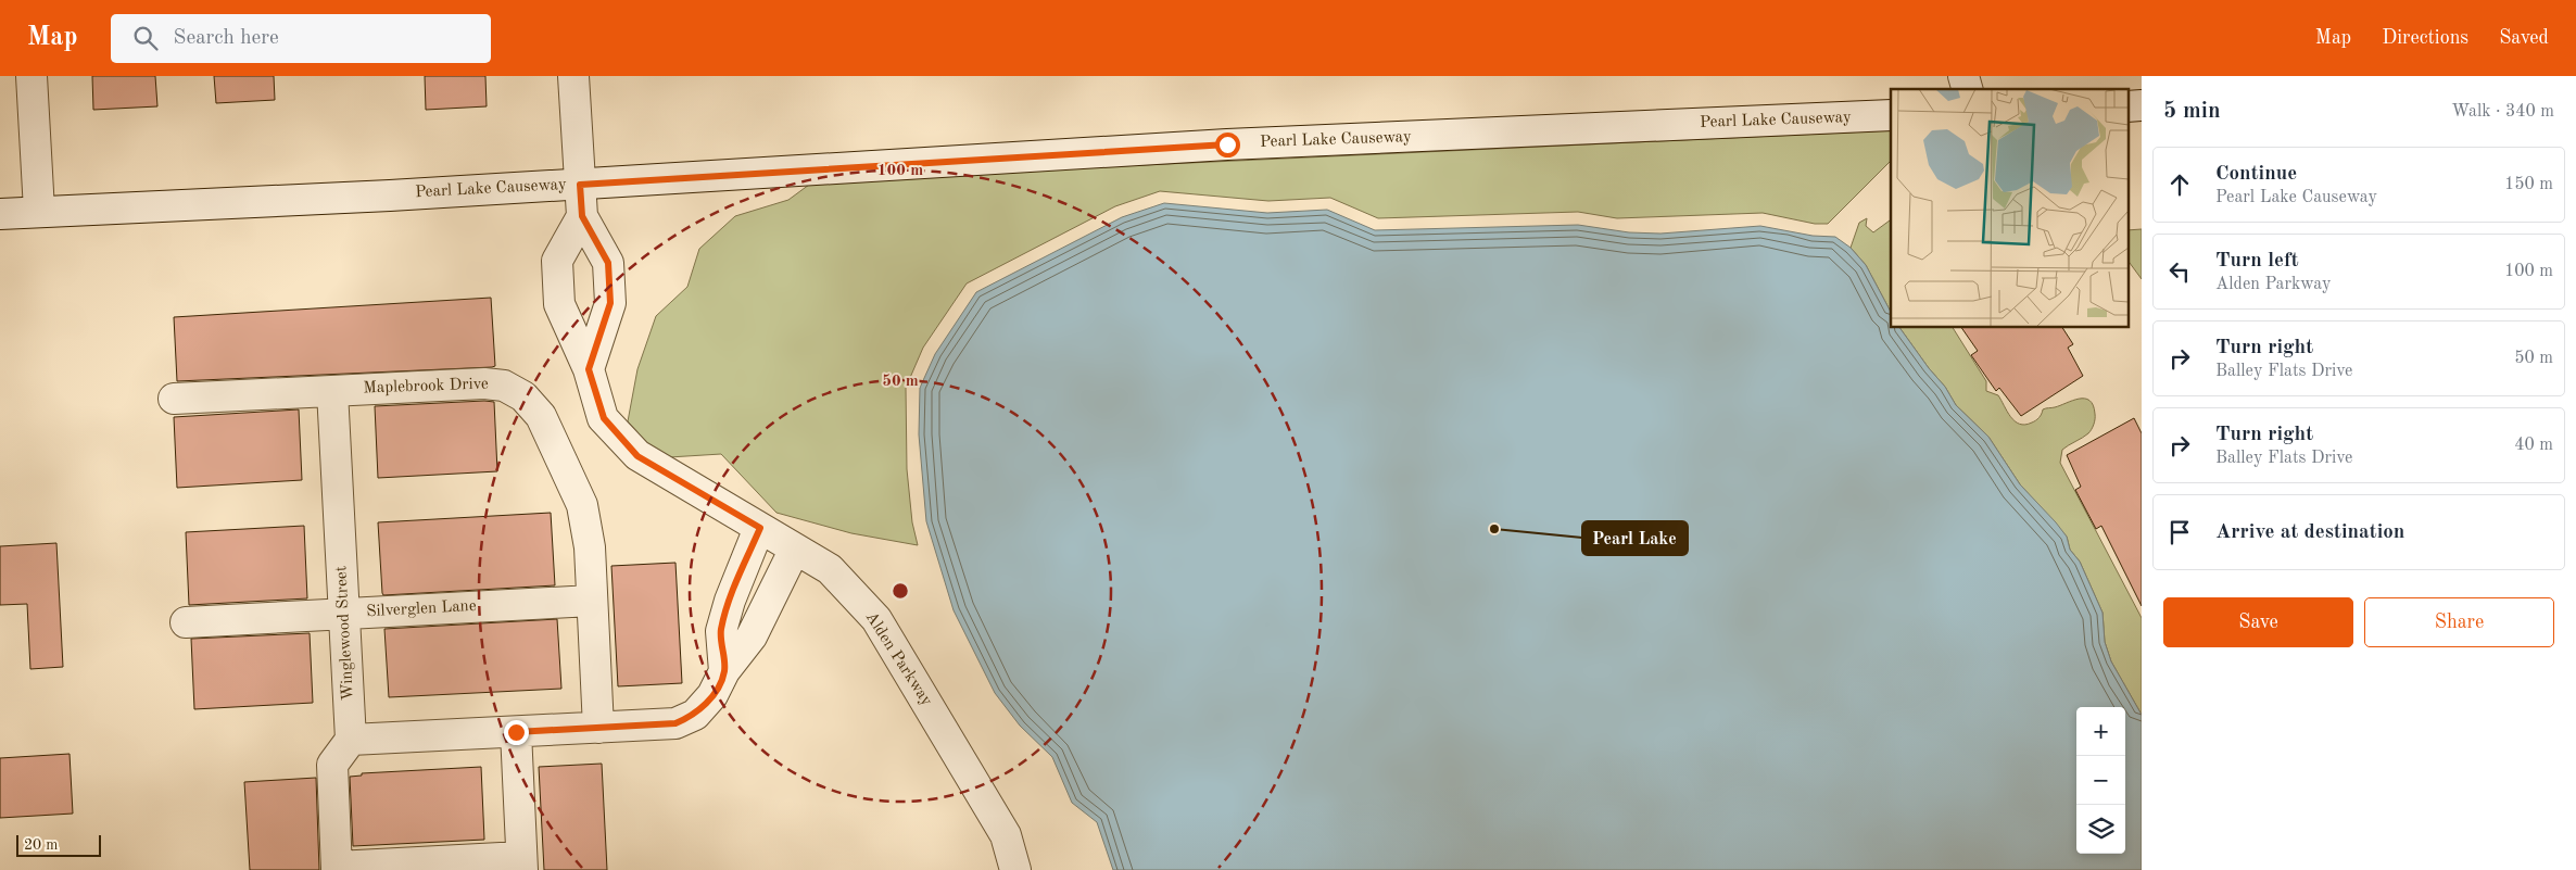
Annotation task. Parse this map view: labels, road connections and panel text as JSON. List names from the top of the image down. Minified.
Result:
{"streets":{"street":["Pearl Lake Causeway","Maplebrook Drive","Silverglen Lane","Winglewood Street","Alden Parkway"]},"crossings":[["Maplebrook Drive","Silverglen Lane"],["Maplebrook Drive","Winglewood Street"],["Silverglen Lane","Winglewood Street"]],"places":["Pearl Lake"],"scale_bar":"20 m","page":{"header":"Map","search":"Search here","nav":["Map","Directions","Saved"],"heading":["5 min","Walk · 340 m"],"list":[["Continue","Pearl Lake Causeway","150 m"],["Turn left","Alden Parkway","100 m"],["Turn right","Balley Flats Drive","50 m"],["Turn right","Balley Flats Drive","40 m"],"Arrive at destination"],"buttons":["Save","Share"],"map_buttons":["+","−"],"scale":"20 m"},"rings":["100 m","50 m"]}
